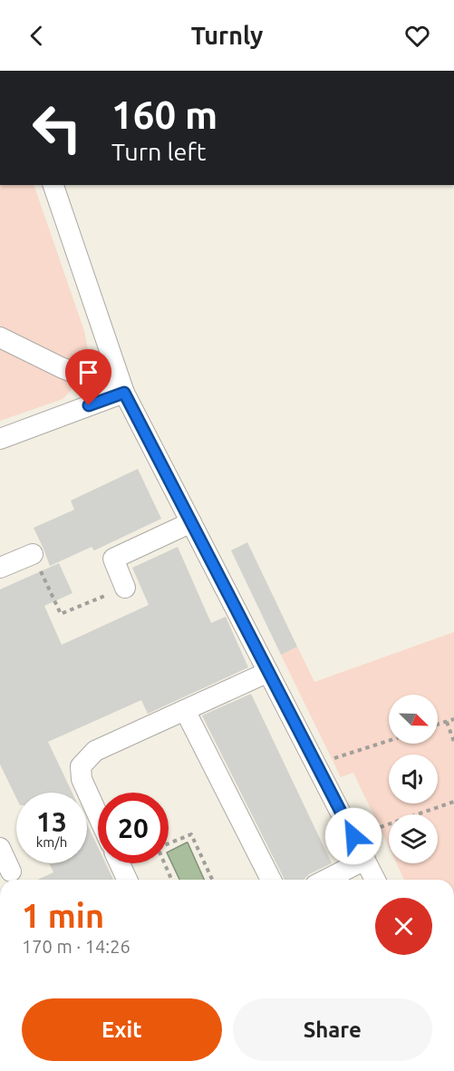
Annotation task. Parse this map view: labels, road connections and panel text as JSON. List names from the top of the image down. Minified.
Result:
{"north":"bottom right","page":{"header":"Turnly","turn":["160 m","Turn left"],"speed":"13 km/h","limit":"20","heading":["1 min","170 m · 14:26"],"buttons":["Exit","Share"]}}
